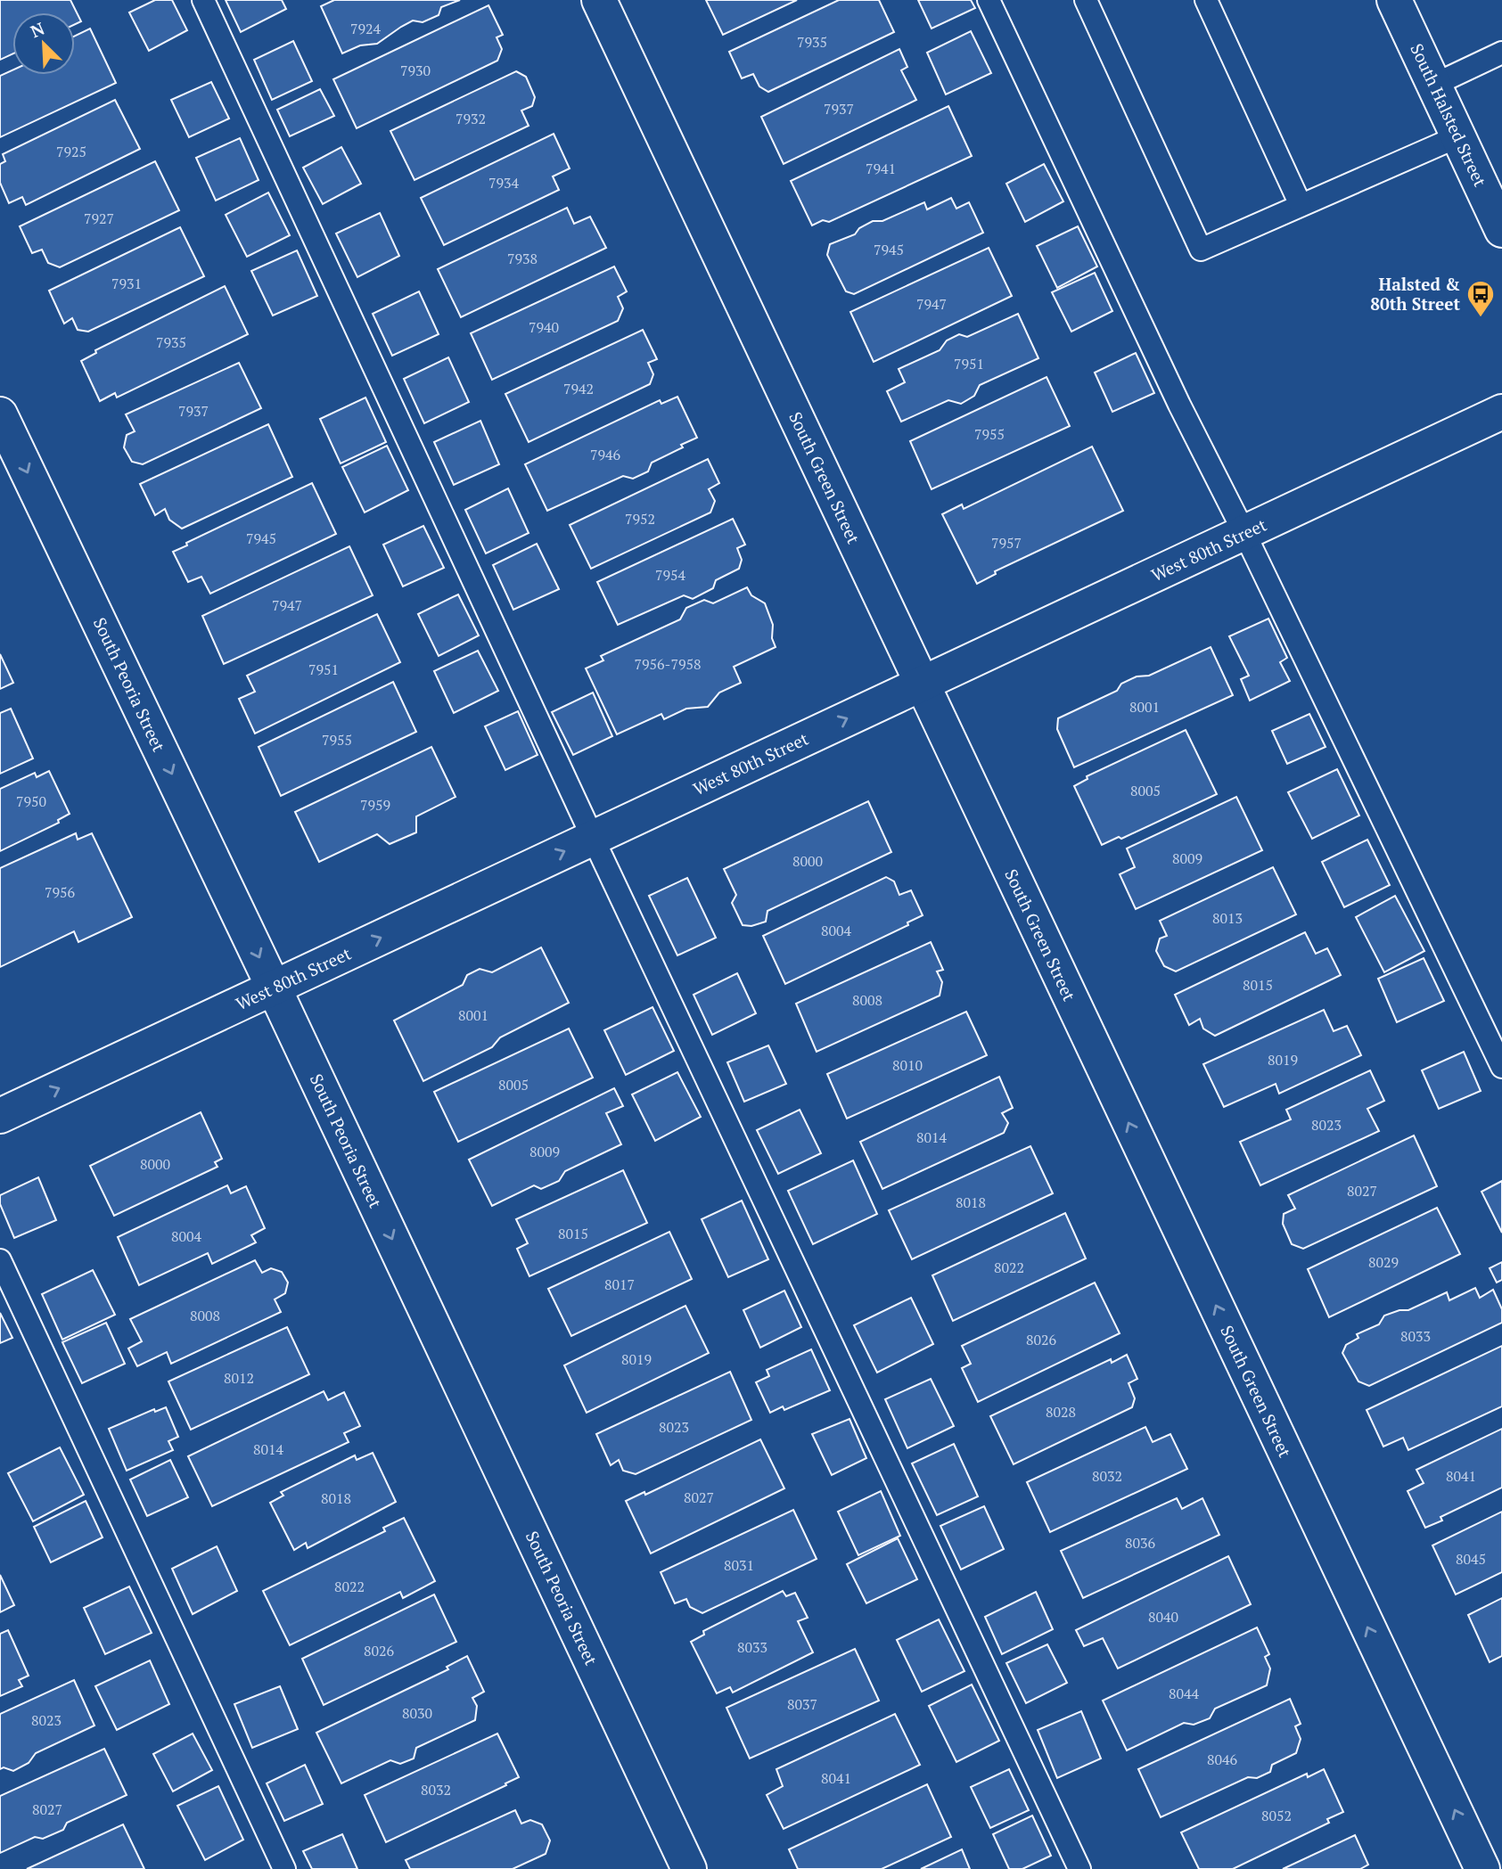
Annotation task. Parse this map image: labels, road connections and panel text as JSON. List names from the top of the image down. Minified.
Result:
{"streets":{"street":["South Halsted Street","South Green Street","West 80th Street","South Peoria Street"]},"crossings":[["South Green Street","West 80th Street"],["West 80th Street","South Peoria Street"]],"one_way":["South Green Street","West 80th Street","South Peoria Street"],"places":{"bus stop":["Halsted & 80th Street"]},"house_numbers":["7924","7935","7930","7937","7932","7925","7941","7934","7927","7945","7938","7931","7947","7940","7935","7951","7942","7937","7955","7946","7952","7945","7957","7954","7947","7956-7958","7951","8001","7955","8005","7950","7959","8009","8000","7956","8013","8004","8015","8008","8001","8019","8010","8005","8023","8014","8009","8000","8027","8018","8015","8004","8029","8022","8017","8008","8033","8026","8019","8012","8028","8023","8014","8032","8041","8027","8018","8036","8045","8031","8022","8040","8033","8026","8044","8037","8030","8023","8046","8041","8032","8027","8052"],"north":"top left"}
